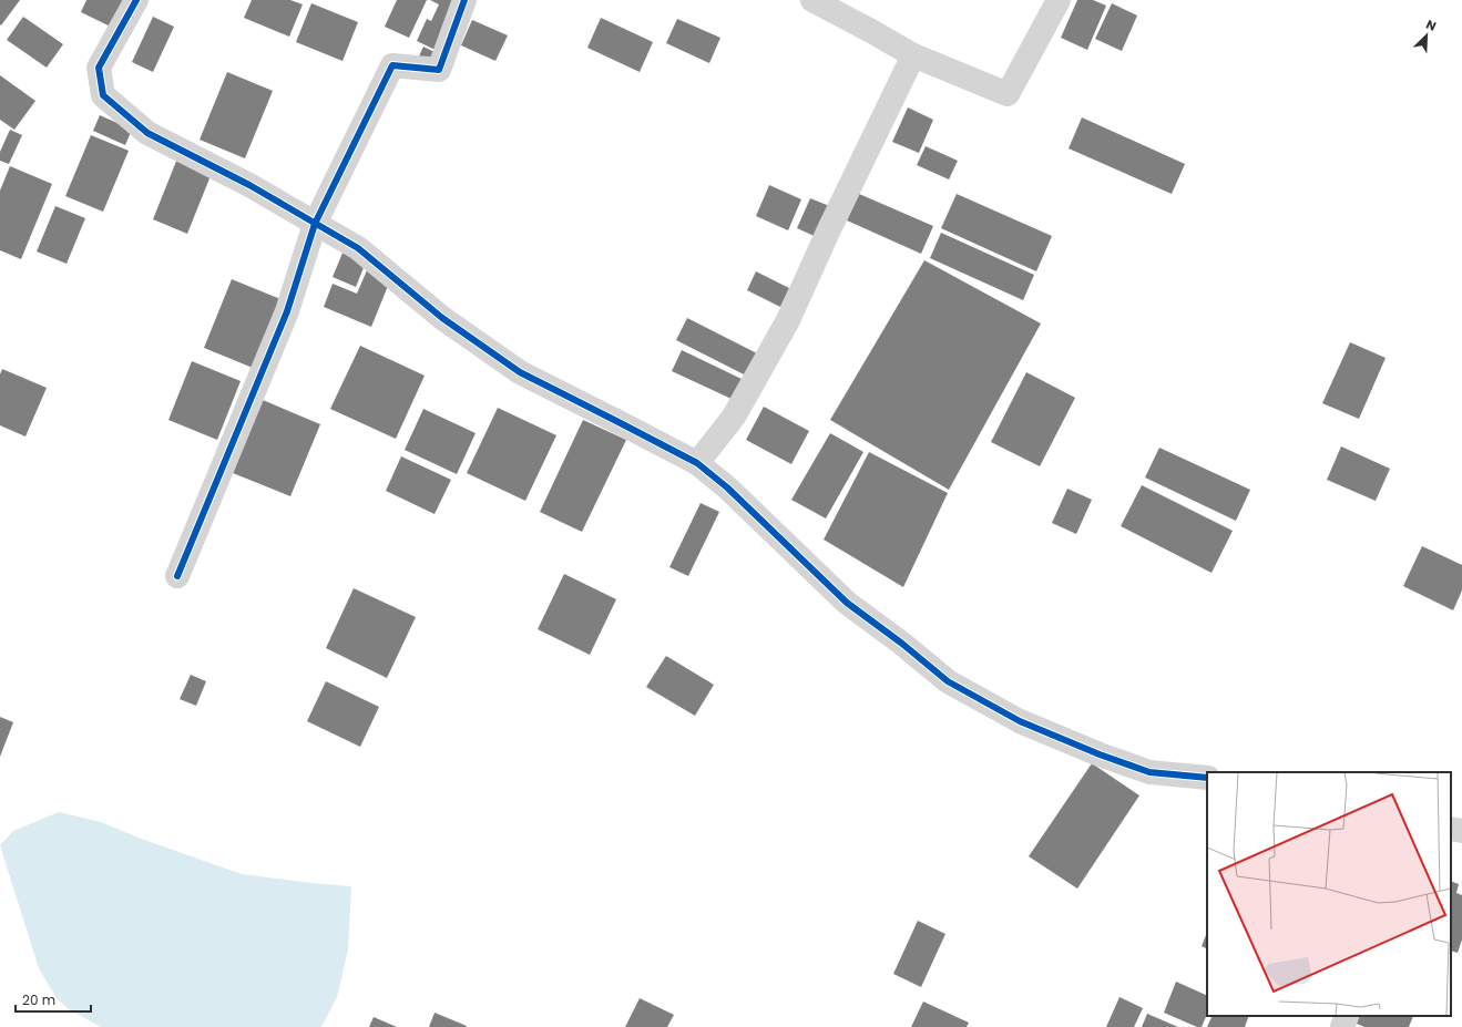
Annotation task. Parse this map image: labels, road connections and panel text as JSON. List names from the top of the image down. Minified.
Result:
{"scale_bar":"20 m","north":"top right"}
